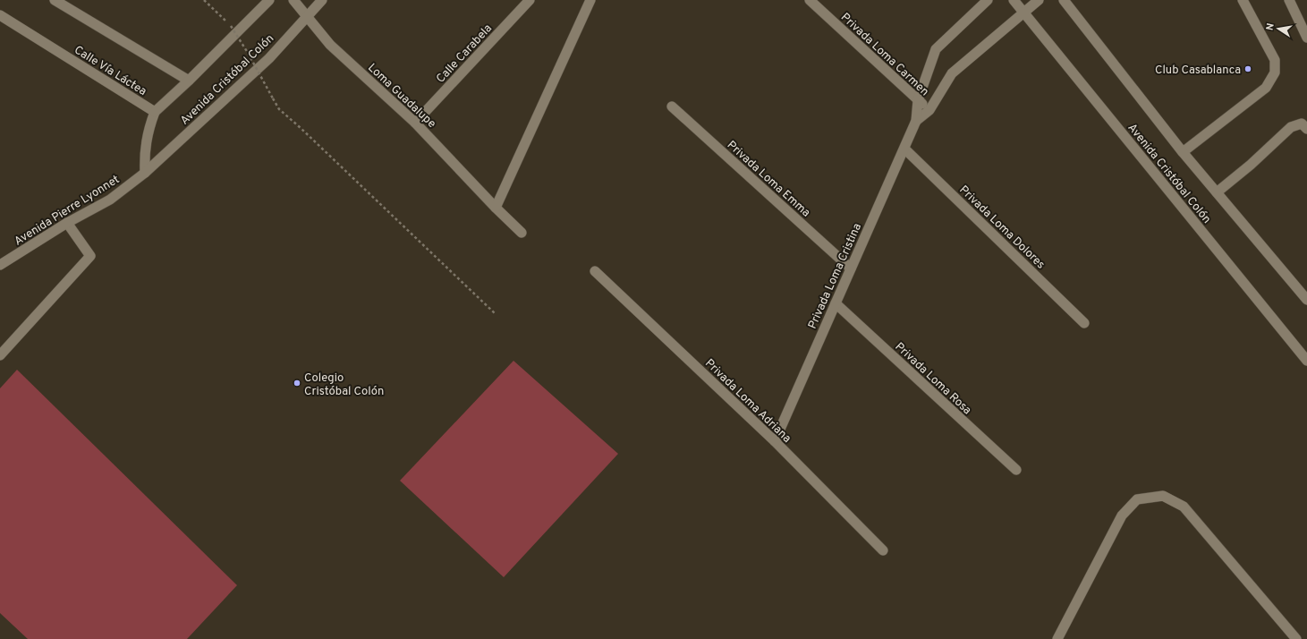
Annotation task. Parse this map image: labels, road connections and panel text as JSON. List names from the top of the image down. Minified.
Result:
{"streets":{"street":["Calle Carabela","Privada Loma Carmen","Calle Vía Láctea","Avenida Cristóbal Colón","Loma Guadalupe","Privada Loma Emma","Avenida Pierre Lyonnet","Privada Loma Dolores","Privada Loma Cristina","Privada Loma Rosa","Privada Loma Adriana"]},"crossings":[["Calle Carabela","Loma Guadalupe"],["Privada Loma Carmen","Privada Loma Cristina"],["Avenida Cristóbal Colón","Loma Guadalupe"],["Avenida Cristóbal Colón","Avenida Pierre Lyonnet"],["Avenida Cristóbal Colón","Privada Loma Cristina"],["Privada Loma Emma","Privada Loma Cristina"],["Privada Loma Dolores","Privada Loma Cristina"],["Privada Loma Cristina","Privada Loma Rosa"],["Privada Loma Cristina","Privada Loma Adriana"]],"places":["Club Casablanca","Colegio Cristóbal Colón"],"north":"left"}
